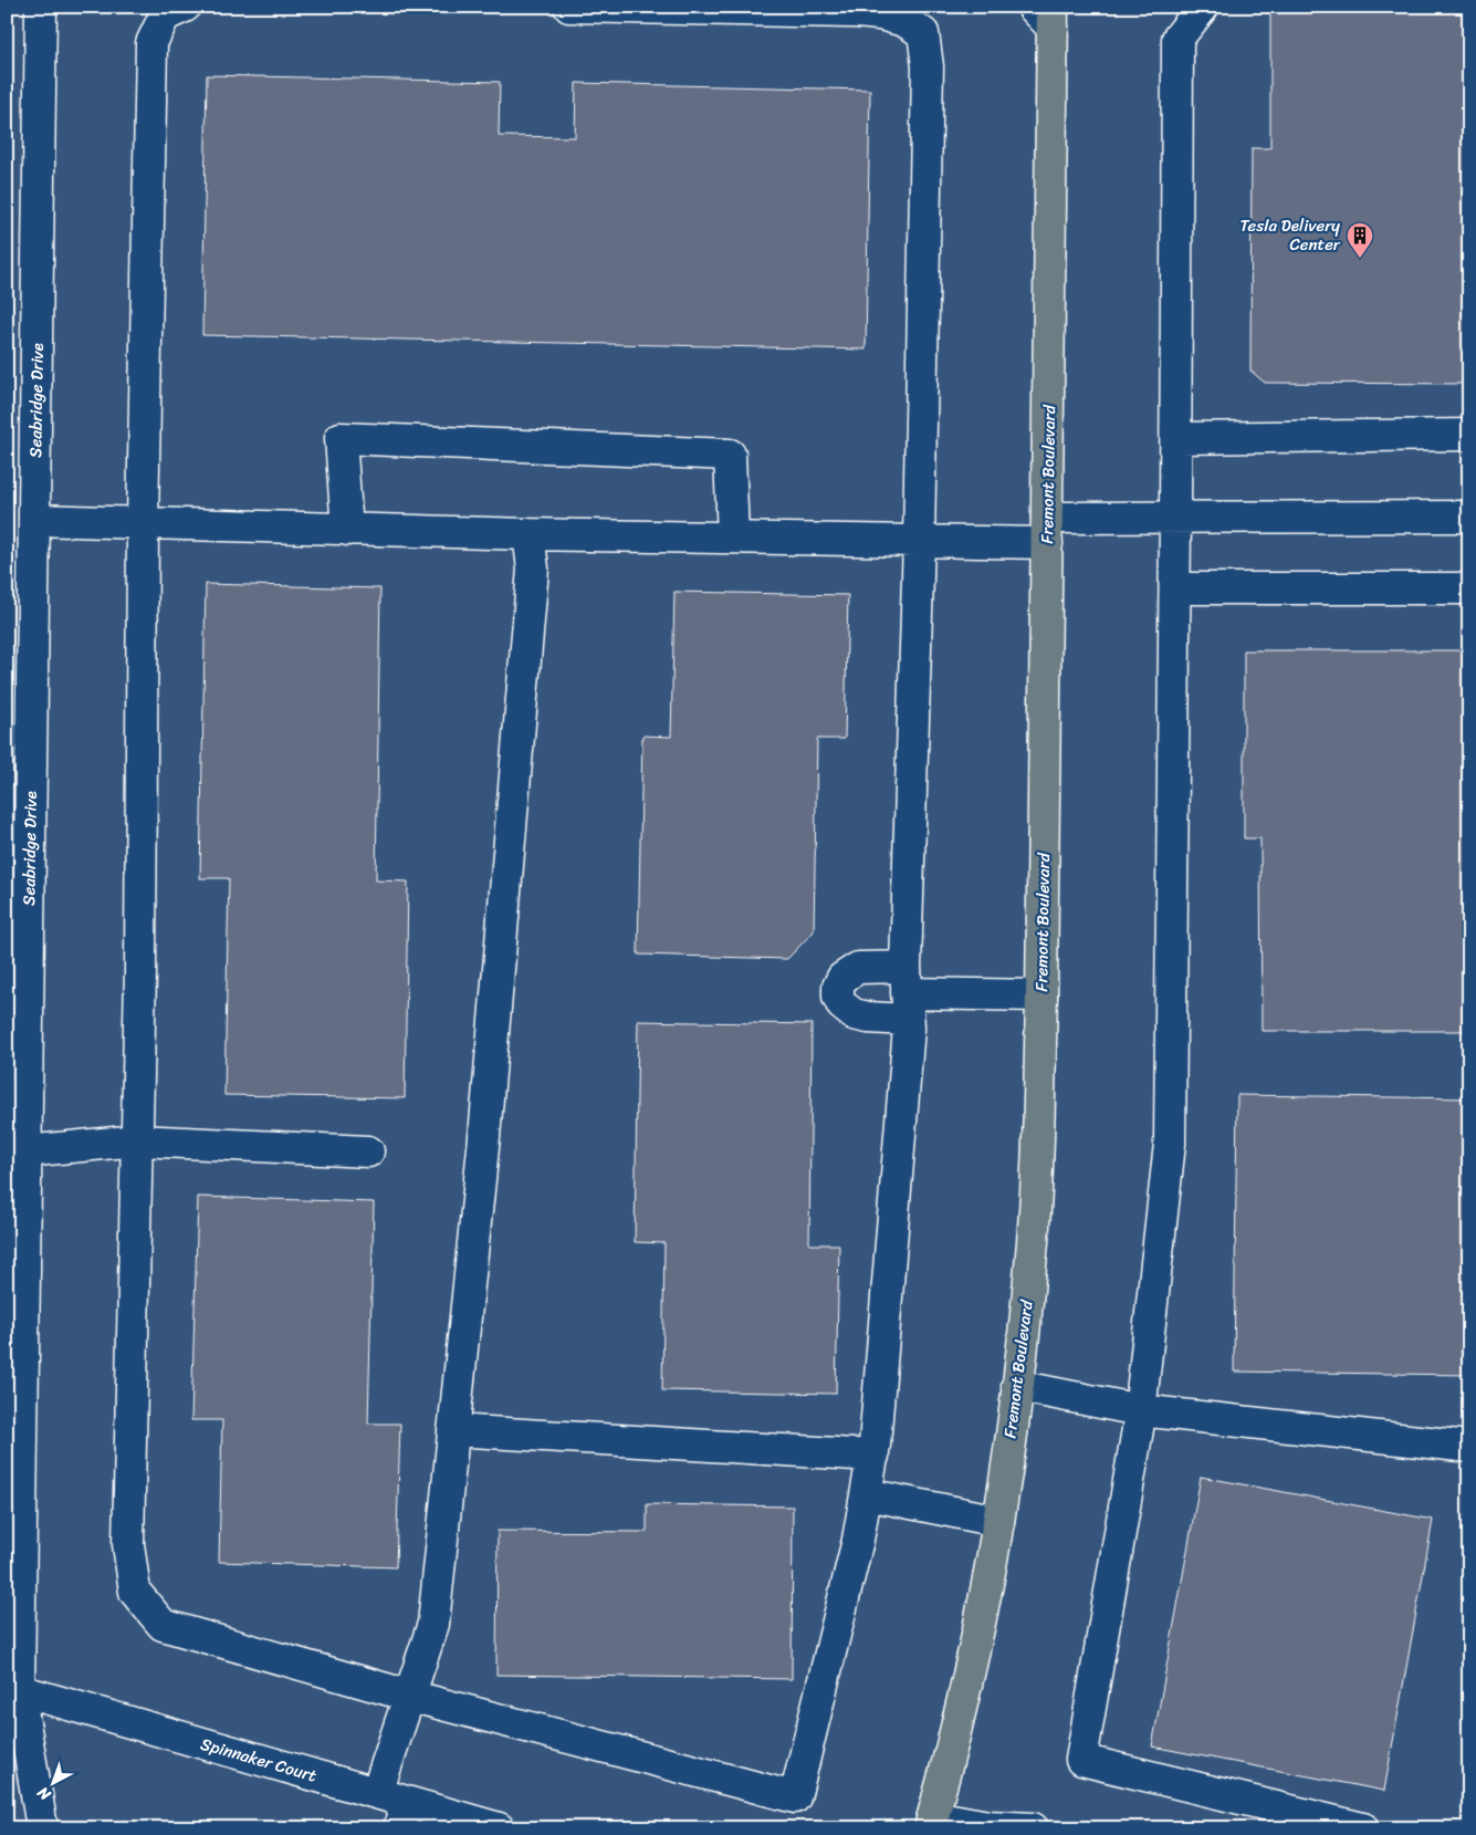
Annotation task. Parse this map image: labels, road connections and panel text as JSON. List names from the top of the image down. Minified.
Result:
{"streets":{"main road":["Fremont Boulevard"],"street":["Seabridge Drive","Spinnaker Court"]},"crossings":[["Seabridge Drive","Spinnaker Court"]],"places":{"building":["Tesla Delivery Center"]},"north":"bottom left"}
